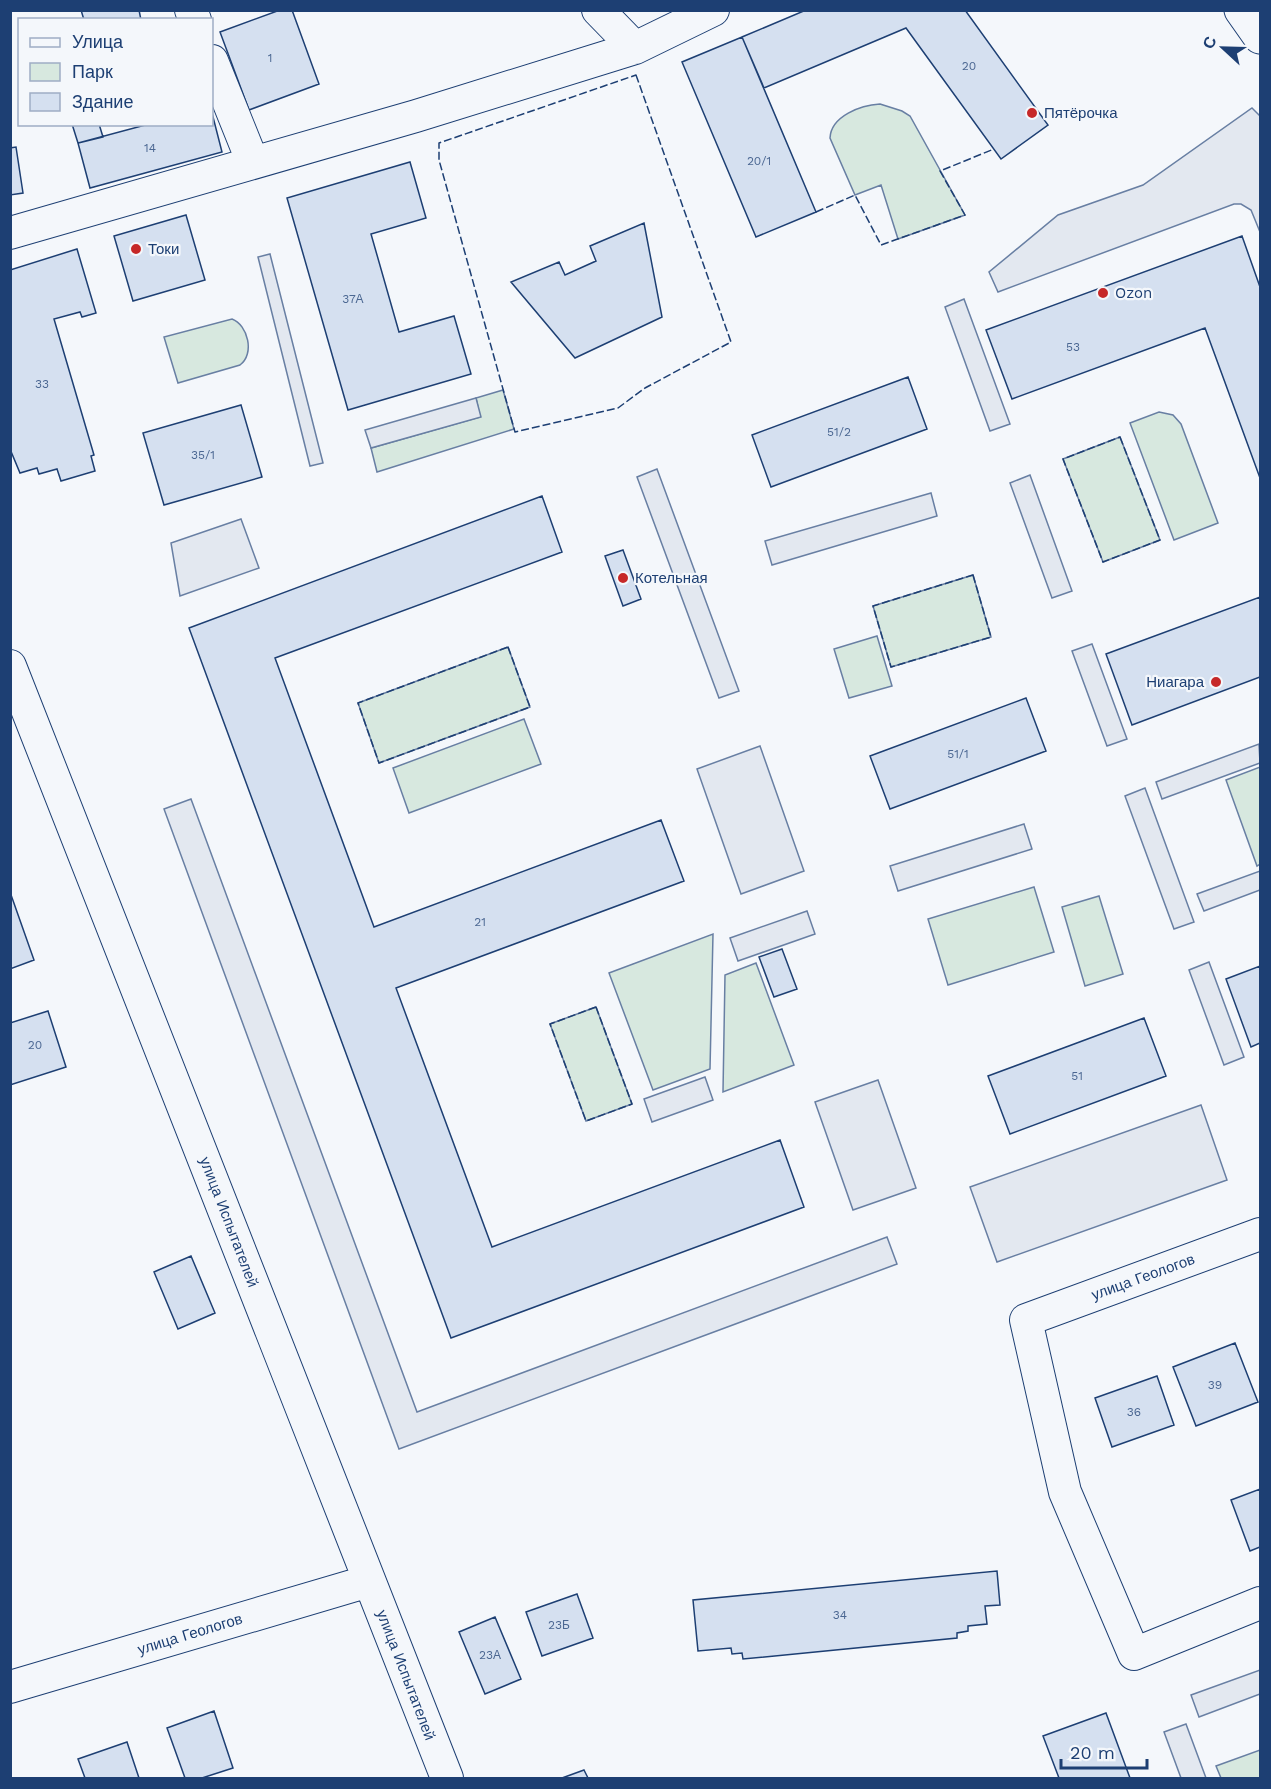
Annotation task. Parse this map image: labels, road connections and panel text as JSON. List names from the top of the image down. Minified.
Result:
{"streets":{"street":["улица Испытателей","улица Геологов"]},"crossings":[["улица Испытателей","улица Геологов"]],"places":["Пятёрочка","Токи","Ozon","Котельная","Ниагара"],"house_numbers":["1","20","14","20/1","37А","53","33","51/2","35/1","51/1","21","20","51","39","36","34","23Б","23А"],"legend":["Улица","Парк","Здание"],"scale_bar":"20 m","north":"left"}
